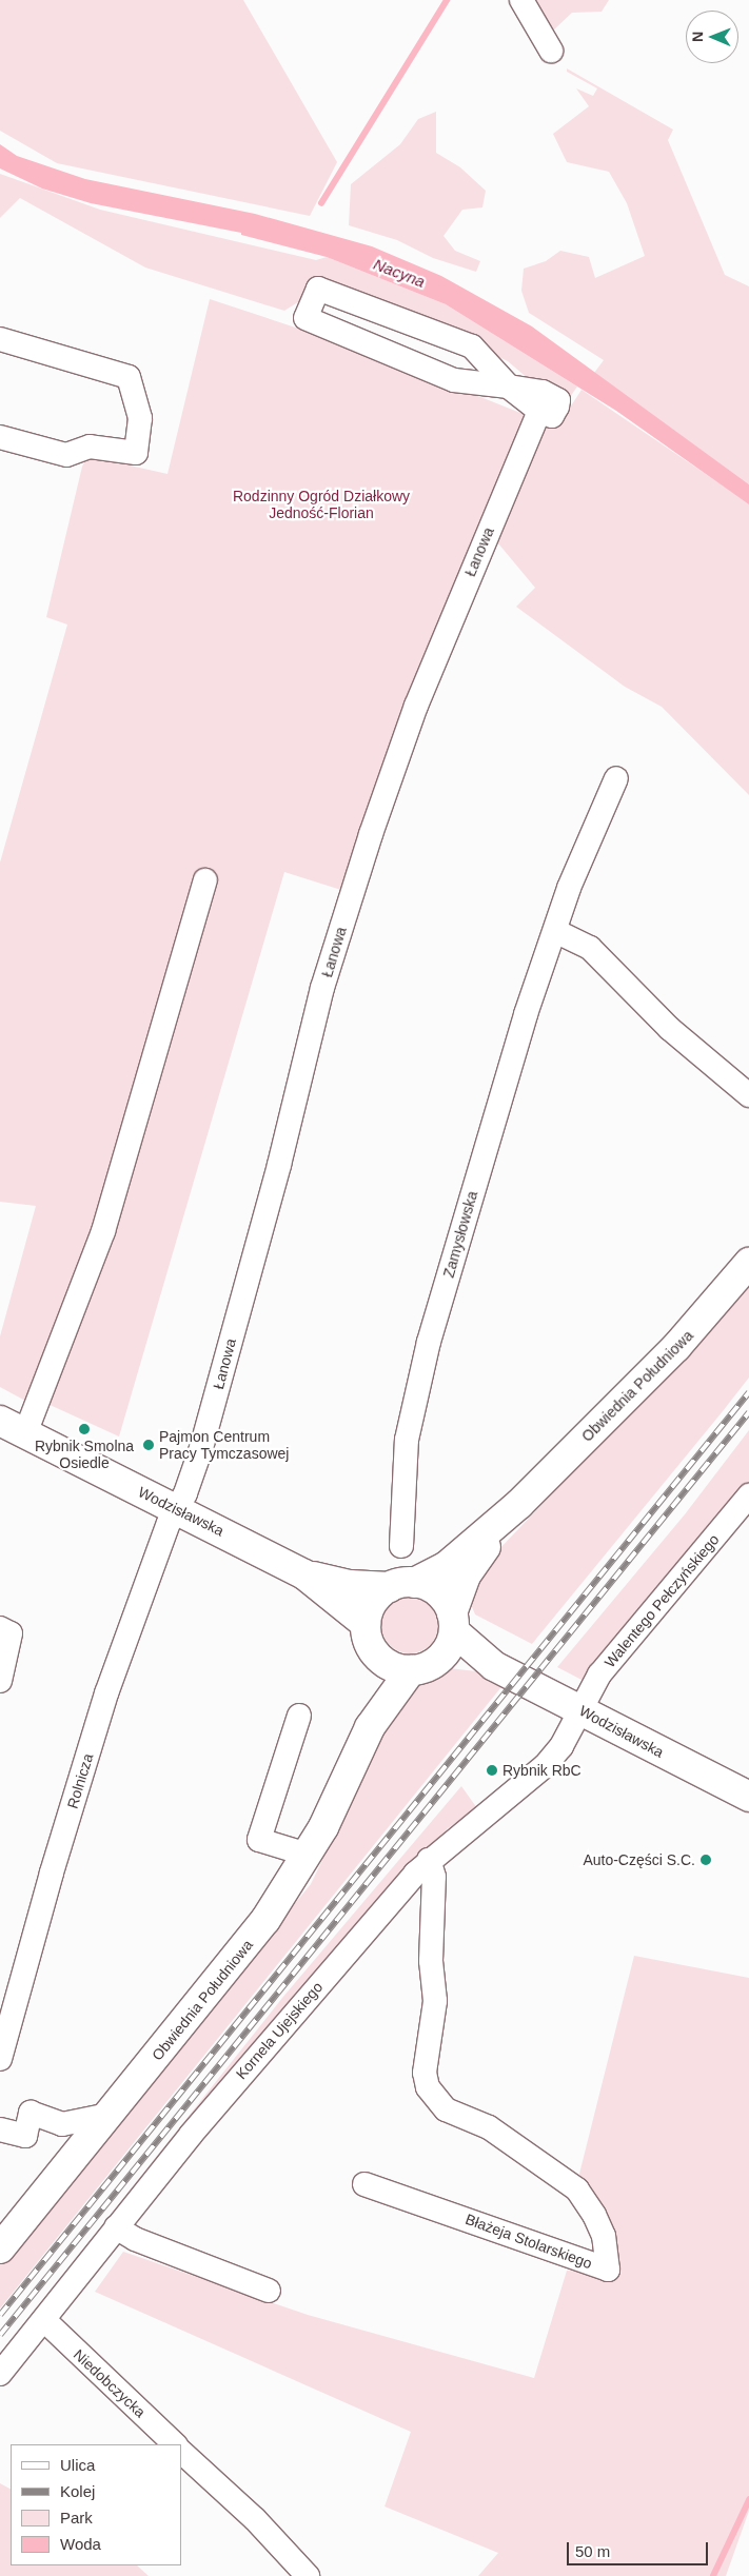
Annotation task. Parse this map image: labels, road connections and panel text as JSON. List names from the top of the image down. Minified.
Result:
{"streets":{"main road":["Obwiednia Południowa","Wodzisławska"],"street":["Łanowa","Zamysłowska","Walentego Pełczyńskiego","Rolnicza","Kornela Ujejskiego","Błażeja Stolarskiego","Niedobczycka"]},"crossings":[["Łanowa","Wodzisławska"],["Łanowa","Rolnicza"],["Obwiednia Południowa","Wodzisławska"],["Wodzisławska","Walentego Pełczyńskiego"],["Wodzisławska","Rolnicza"],["Wodzisławska","Kornela Ujejskiego"],["Walentego Pełczyńskiego","Kornela Ujejskiego"],["Kornela Ujejskiego","Błażeja Stolarskiego"],["Kornela Ujejskiego","Niedobczycka"]],"water":["Nacyna"],"parks":["Rodzinny Ogród Działkowy Jedność-Florian"],"places":["Rybnik Smolna Osiedle","Pajmon Centrum Pracy Tymczasowej","Rybnik RbC","Auto-Części S.C."],"legend":["Ulica","Kolej","Park","Woda"],"scale_bar":"50 m","north":"left"}
